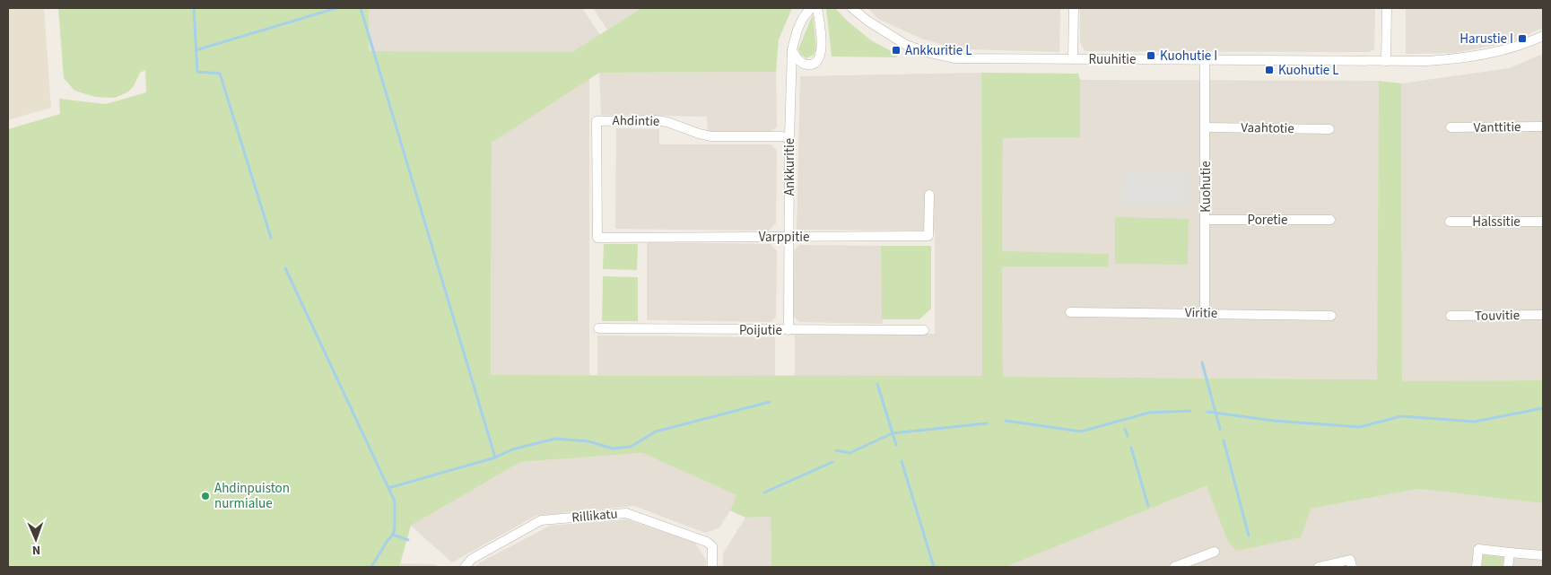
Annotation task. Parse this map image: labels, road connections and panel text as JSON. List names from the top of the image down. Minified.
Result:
{"streets":{"street":["Ruuhitie","Ahdintie","Vanttitie","Vaahtotie","Ankkuritie","Kuohutie","Poretie","Halssitie","Varppitie","Viritie","Touvitie","Poijutie","Rillikatu"]},"crossings":[["Ruuhitie","Kuohutie"],["Ahdintie","Ankkuritie"],["Ahdintie","Varppitie"],["Vaahtotie","Kuohutie"],["Ankkuritie","Varppitie"],["Ankkuritie","Poijutie"],["Kuohutie","Poretie"],["Kuohutie","Viritie"]],"places":{"transit":["Harustie I","Ankkuritie L","Kuohutie I","Kuohutie L"],"other":["Ahdinpuiston nurmialue"]},"north":"bottom"}
